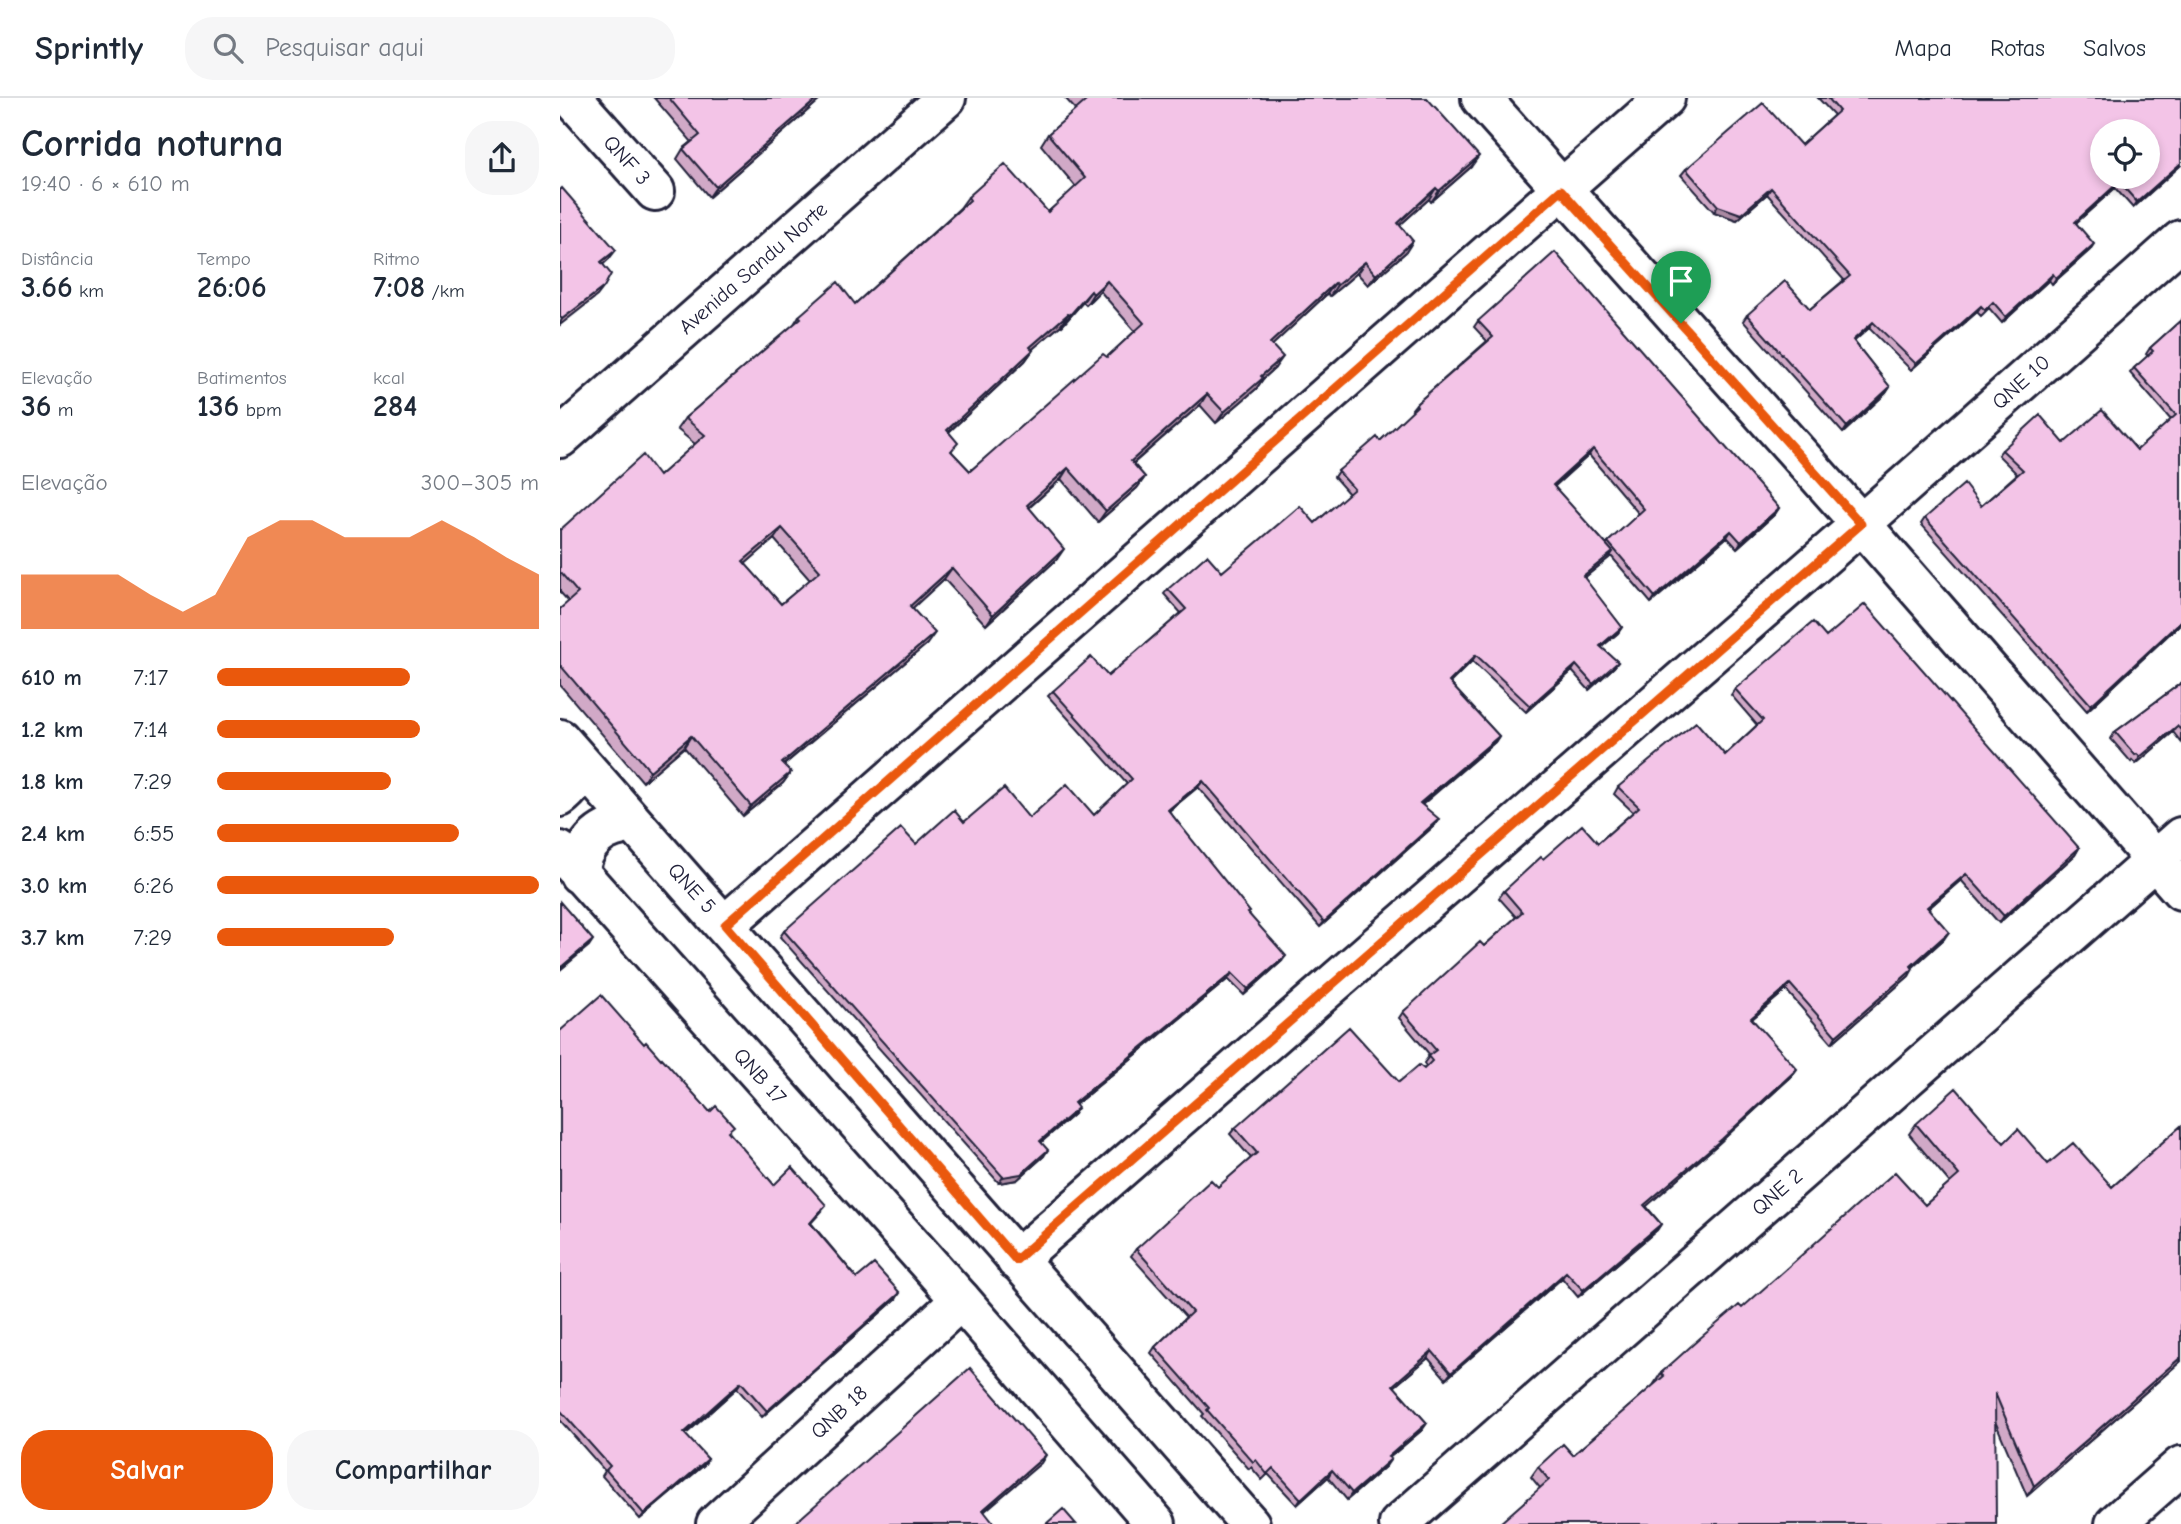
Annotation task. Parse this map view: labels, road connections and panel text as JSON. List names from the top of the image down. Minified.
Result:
{"streets":{"street":["QNF 3","Avenida Sandu Norte","QNE 10","QNE 5","QNB 17","QNE 2","QNB 18"]},"crossings":[["QNE 10","QNE 5"],["QNB 17","QNB 18"]],"page":{"header":"Sprintly","search":"Pesquisar aqui","nav":["Mapa","Rotas","Salvos"],"heading":["Corrida noturna","19:40 · 6 × 610 m"],"stats":[["Distância","3.66 km"],["Tempo","26:06"],["Ritmo","7:08 /km"],["Elevação","36 m"],["Batimentos","136 bpm"],["kcal","284"]],"chart":["Elevação","300–305 m"],"list":[{"name":"610 m","note":"7:17"},{"name":"1.2 km","note":"7:14"},{"name":"1.8 km","note":"7:29"},{"name":"2.4 km","note":"6:55"},{"name":"3.0 km","note":"6:26"},{"name":"3.7 km","note":"7:29"}],"buttons":["Salvar","Compartilhar"]}}
